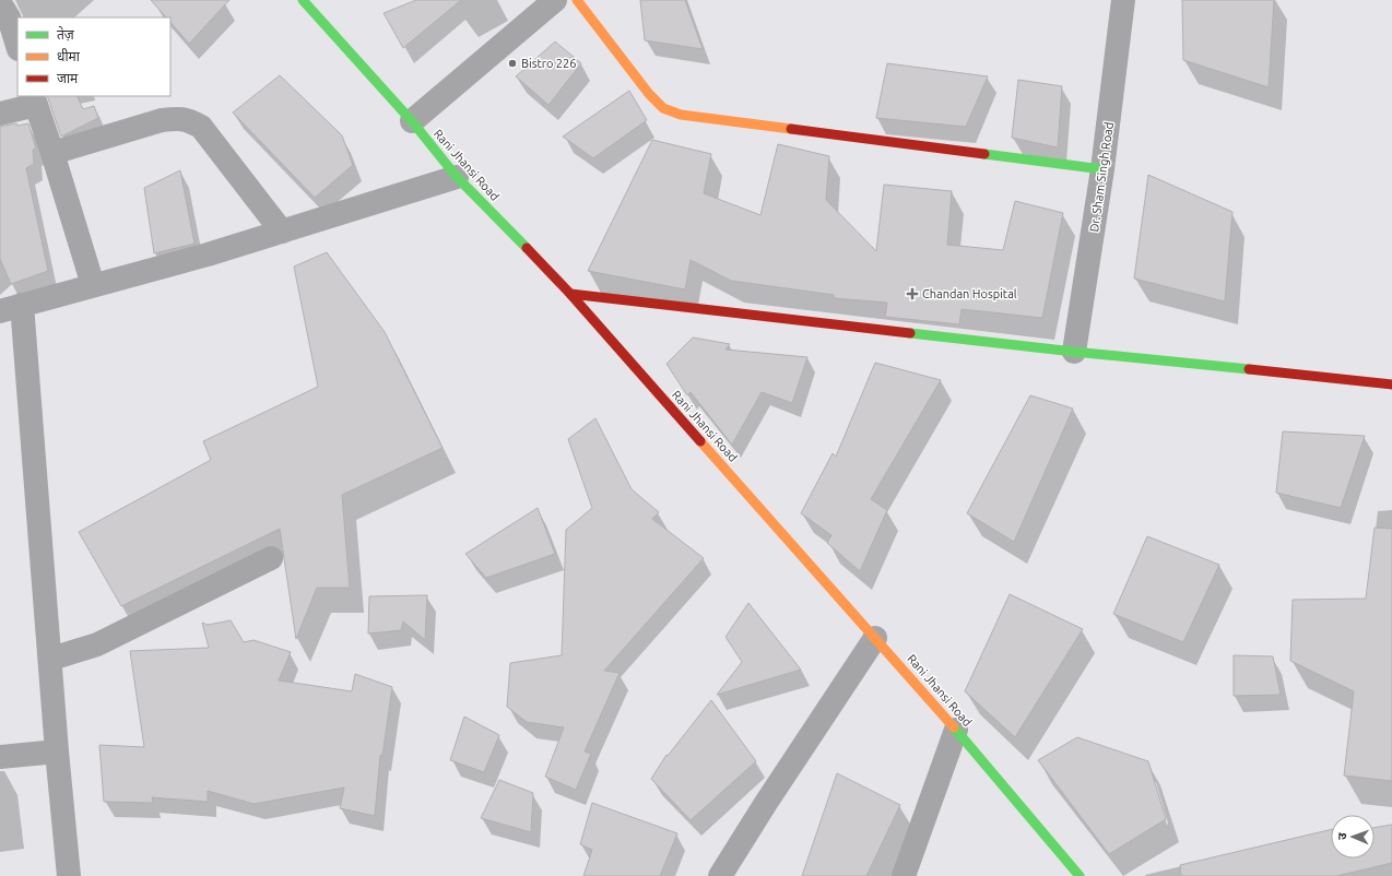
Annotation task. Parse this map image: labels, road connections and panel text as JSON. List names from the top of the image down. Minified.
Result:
{"streets":{"street":["Rani Jhansi Road","Dr. Sham Singh Road"]},"places":{"other":["Bistro 226"],"health":["Chandan Hospital"]},"legend":["तेज़","धीमा","जाम"],"north":"left"}
